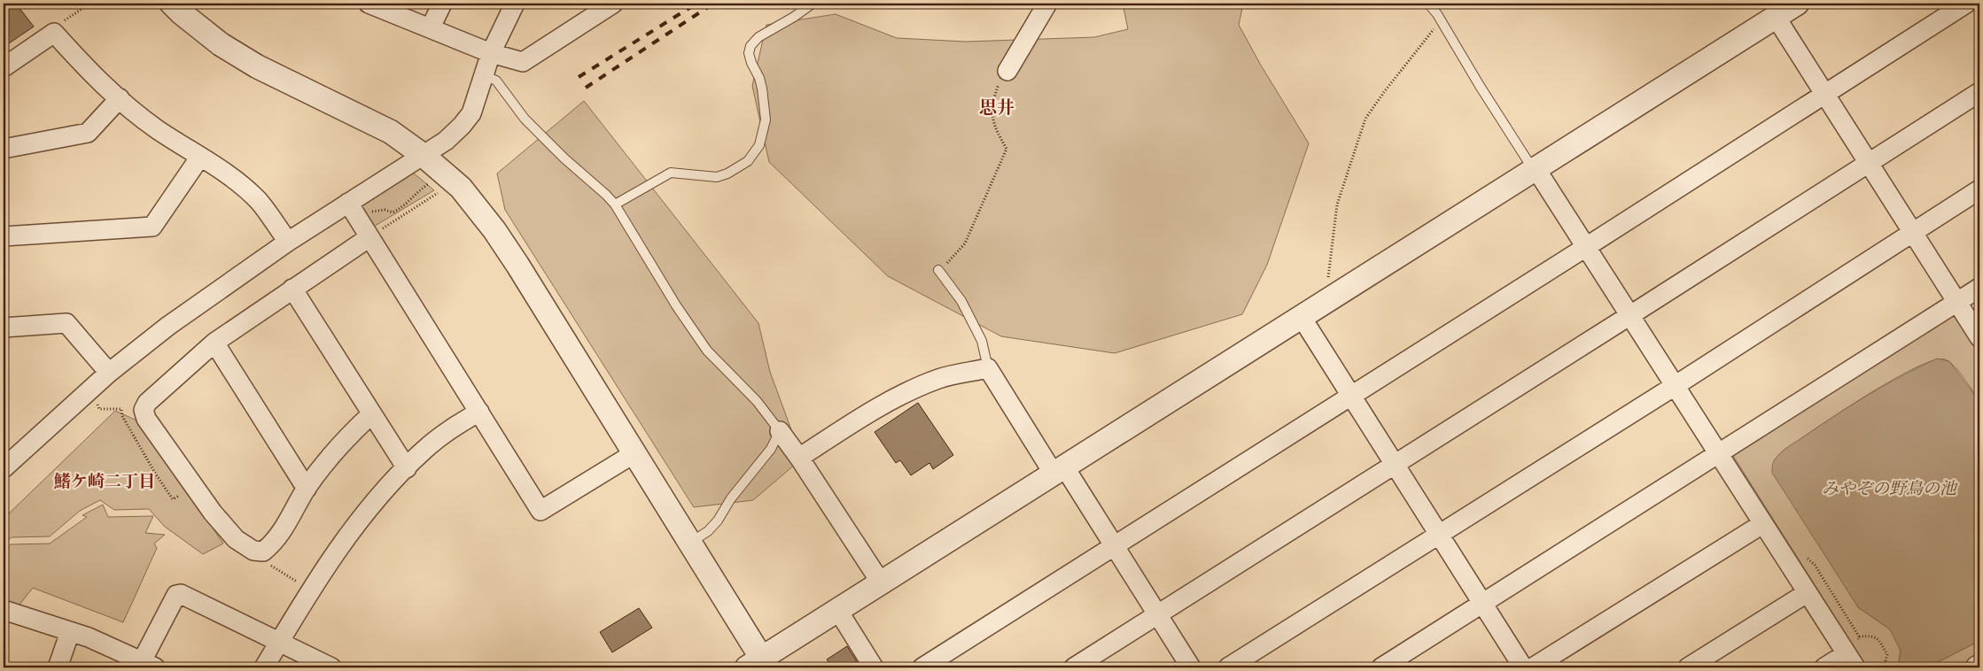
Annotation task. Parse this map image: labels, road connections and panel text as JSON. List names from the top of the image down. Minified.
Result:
{"districts":["思井","鰭ケ崎二丁目"],"water":["みやぞの野鳥の池"]}
